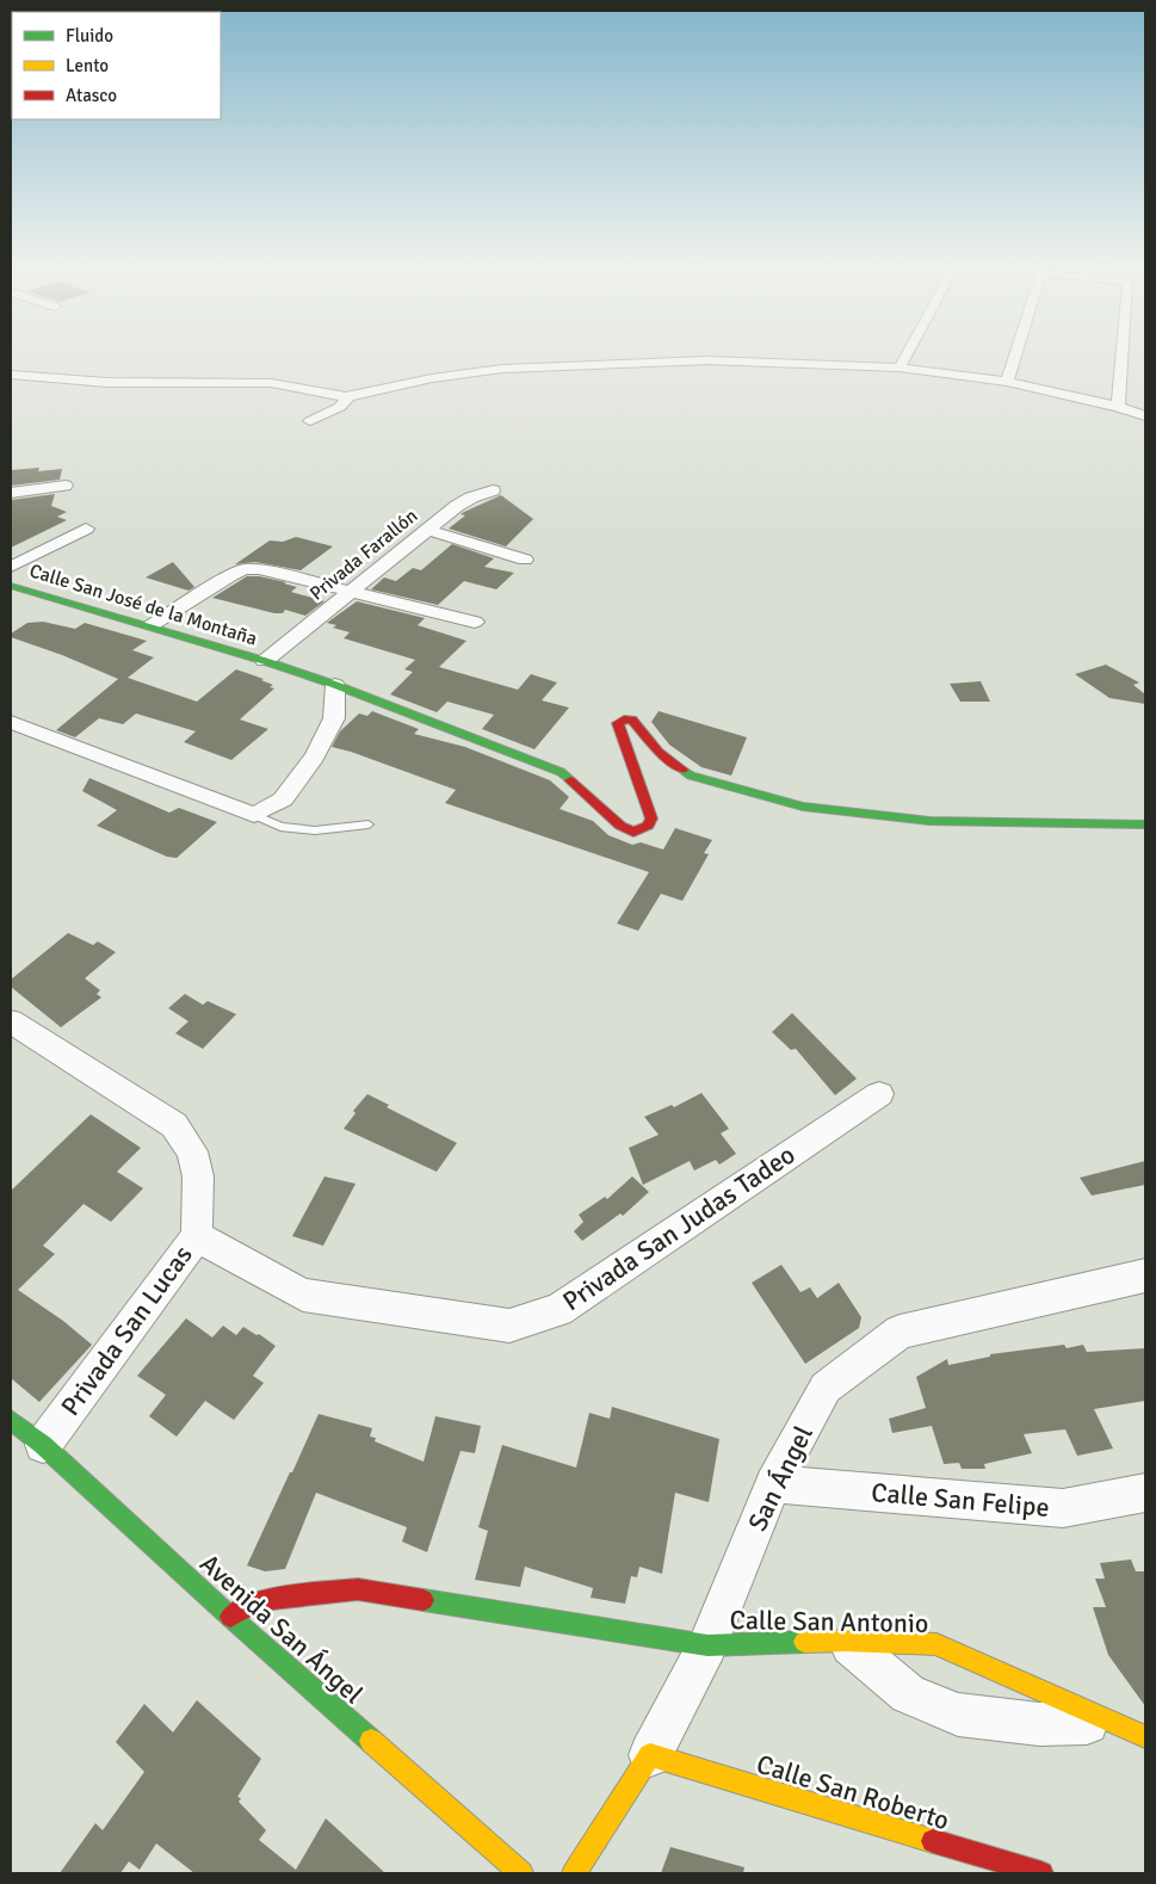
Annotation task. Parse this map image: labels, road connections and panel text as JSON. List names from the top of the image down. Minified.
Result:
{"streets":{"street":["Privada Farallón","Calle San José de la Montaña","Privada San Judas Tadeo","Privada San Lucas","San Ángel","Calle San Felipe","Calle San Antonio","Avenida San Ángel","Calle San Roberto"]},"crossings":[["Privada Farallón","Calle San José de la Montaña"],["Privada San Judas Tadeo","Privada San Lucas"],["Privada San Lucas","Avenida San Ángel"],["San Ángel","Calle San Felipe"],["San Ángel","Calle San Antonio"],["San Ángel","Calle San Roberto"],["Calle San Antonio","Avenida San Ángel"]],"legend":["Fluido","Lento","Atasco"]}
